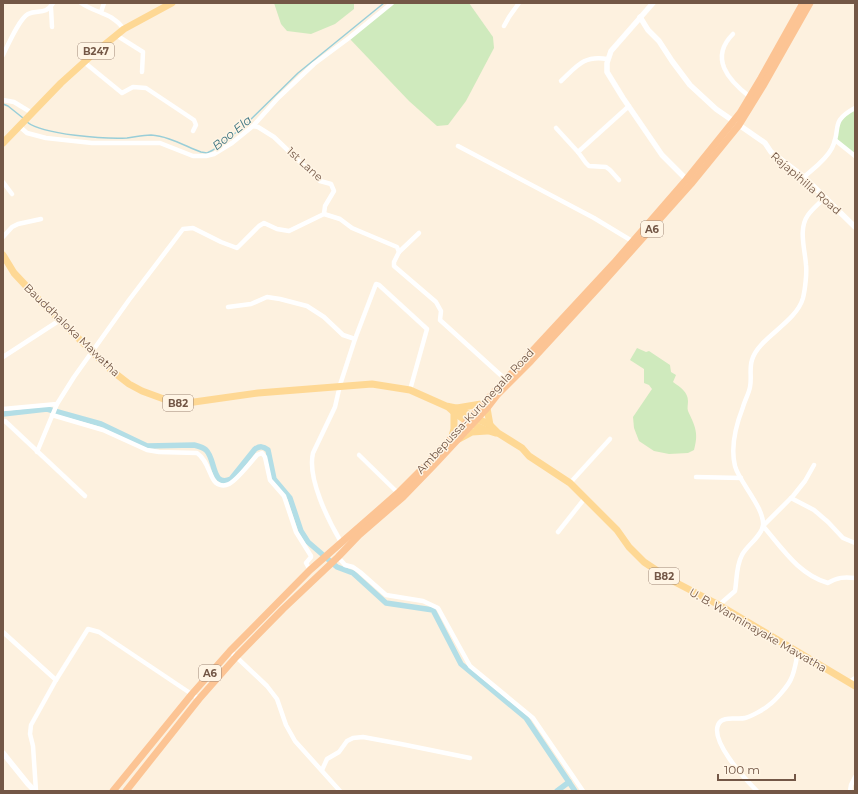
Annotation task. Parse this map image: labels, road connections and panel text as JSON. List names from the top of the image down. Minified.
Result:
{"streets":{"highway":["A6","Ambepussa-Kurunegala Road"],"main road":["B247","Bauddhaloka Mawatha","B82","U. B. Wanninayake Mawatha"],"street":["1st Lane","Rajapihilla Road"]},"crossings":[["Rajapihilla Road","Ambepussa-Kurunegala Road"],["Bauddhaloka Mawatha","Ambepussa-Kurunegala Road"],["Bauddhaloka Mawatha","U. B. Wanninayake Mawatha"],["Ambepussa-Kurunegala Road","U. B. Wanninayake Mawatha"]],"water":["Boo Ela"],"scale_bar":"100 m"}
